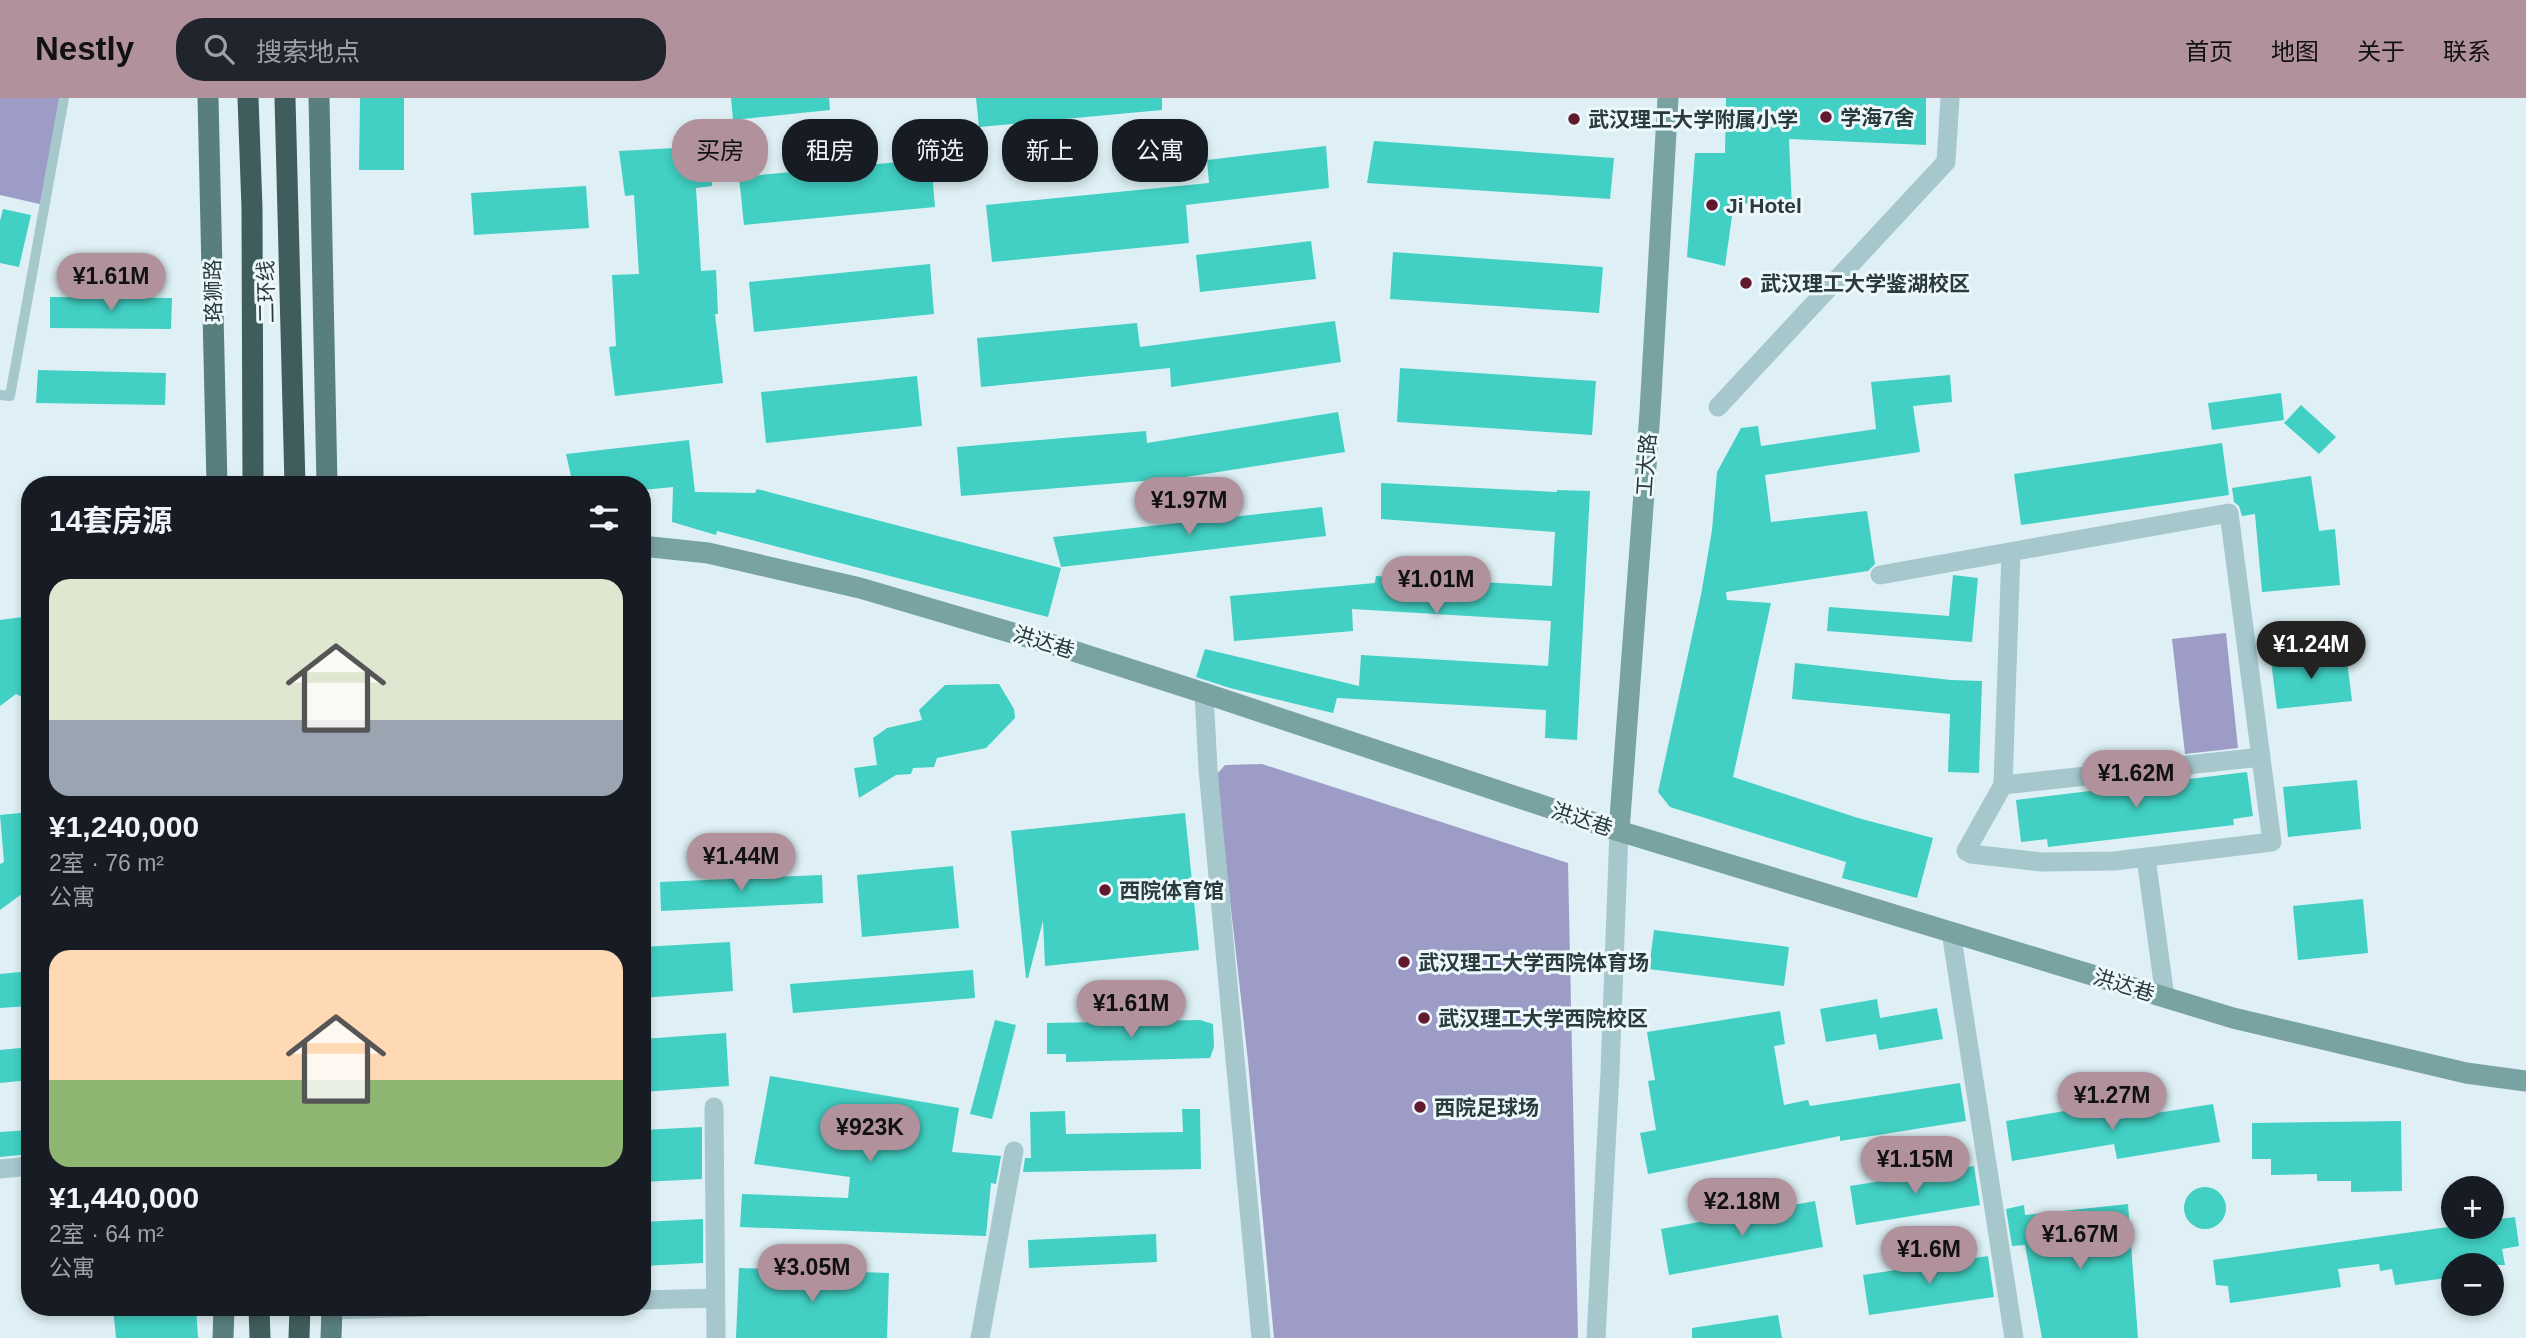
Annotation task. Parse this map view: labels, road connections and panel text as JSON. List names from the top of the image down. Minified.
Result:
{"streets":{"highway":["二环线"],"main road":["珞狮路"],"street":["工大路","洪达巷"]},"crossings":[["工大路","洪达巷"]],"places":["学海7舍","武汉理工大学附属小学","Ji Hotel","武汉理工大学鉴湖校区","西院体育馆","武汉理工大学西院体育场","武汉理工大学西院校区","西院足球场"],"page":{"header":"Nestly","search":"搜索地点","nav":["首页","地图","关于","联系"],"chip":["买房","租房","筛选","新上","公寓"],"price":["¥1.61M","¥1.97M","¥1.01M","¥1.24M","¥1.62M","¥1.44M","¥1.61M","¥1.27M","¥923K","¥1.15M","¥2.18M","¥1.67M","¥1.6M","¥3.05M"],"heading":"14套房源","list":[{"name":"¥1,240,000","note":"2室 · 76 m² · 公寓"},{"name":"¥1,440,000","note":"2室 · 64 m² · 公寓"}],"map_buttons":["+","−"]}}
